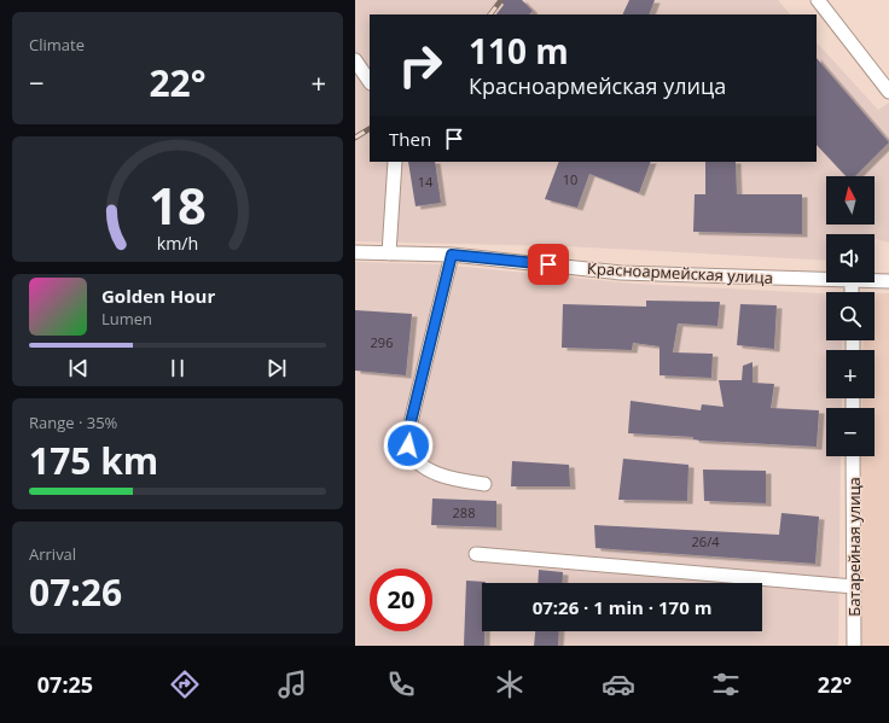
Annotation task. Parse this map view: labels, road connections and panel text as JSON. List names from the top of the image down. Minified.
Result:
{"streets":{"street":["Красноармейская улица","Батарейная улица"]},"house_numbers":["10","14","296","288","26/4"],"north":"top","page":{"tile":["Climate",["Range · 35%","175 km"],["Arrival","07:26"]],"turn":["110 m","Красноармейская улица"],"heat":["−","22°","+"],"then":"Then","map_buttons":["+","−"],"song":["Golden Hour","Lumen"],"limit":"20","trip":"07:26 · 1 min · 170 m","tabs":["07:25","22°"],"gauge":["18","km/h"]}}
